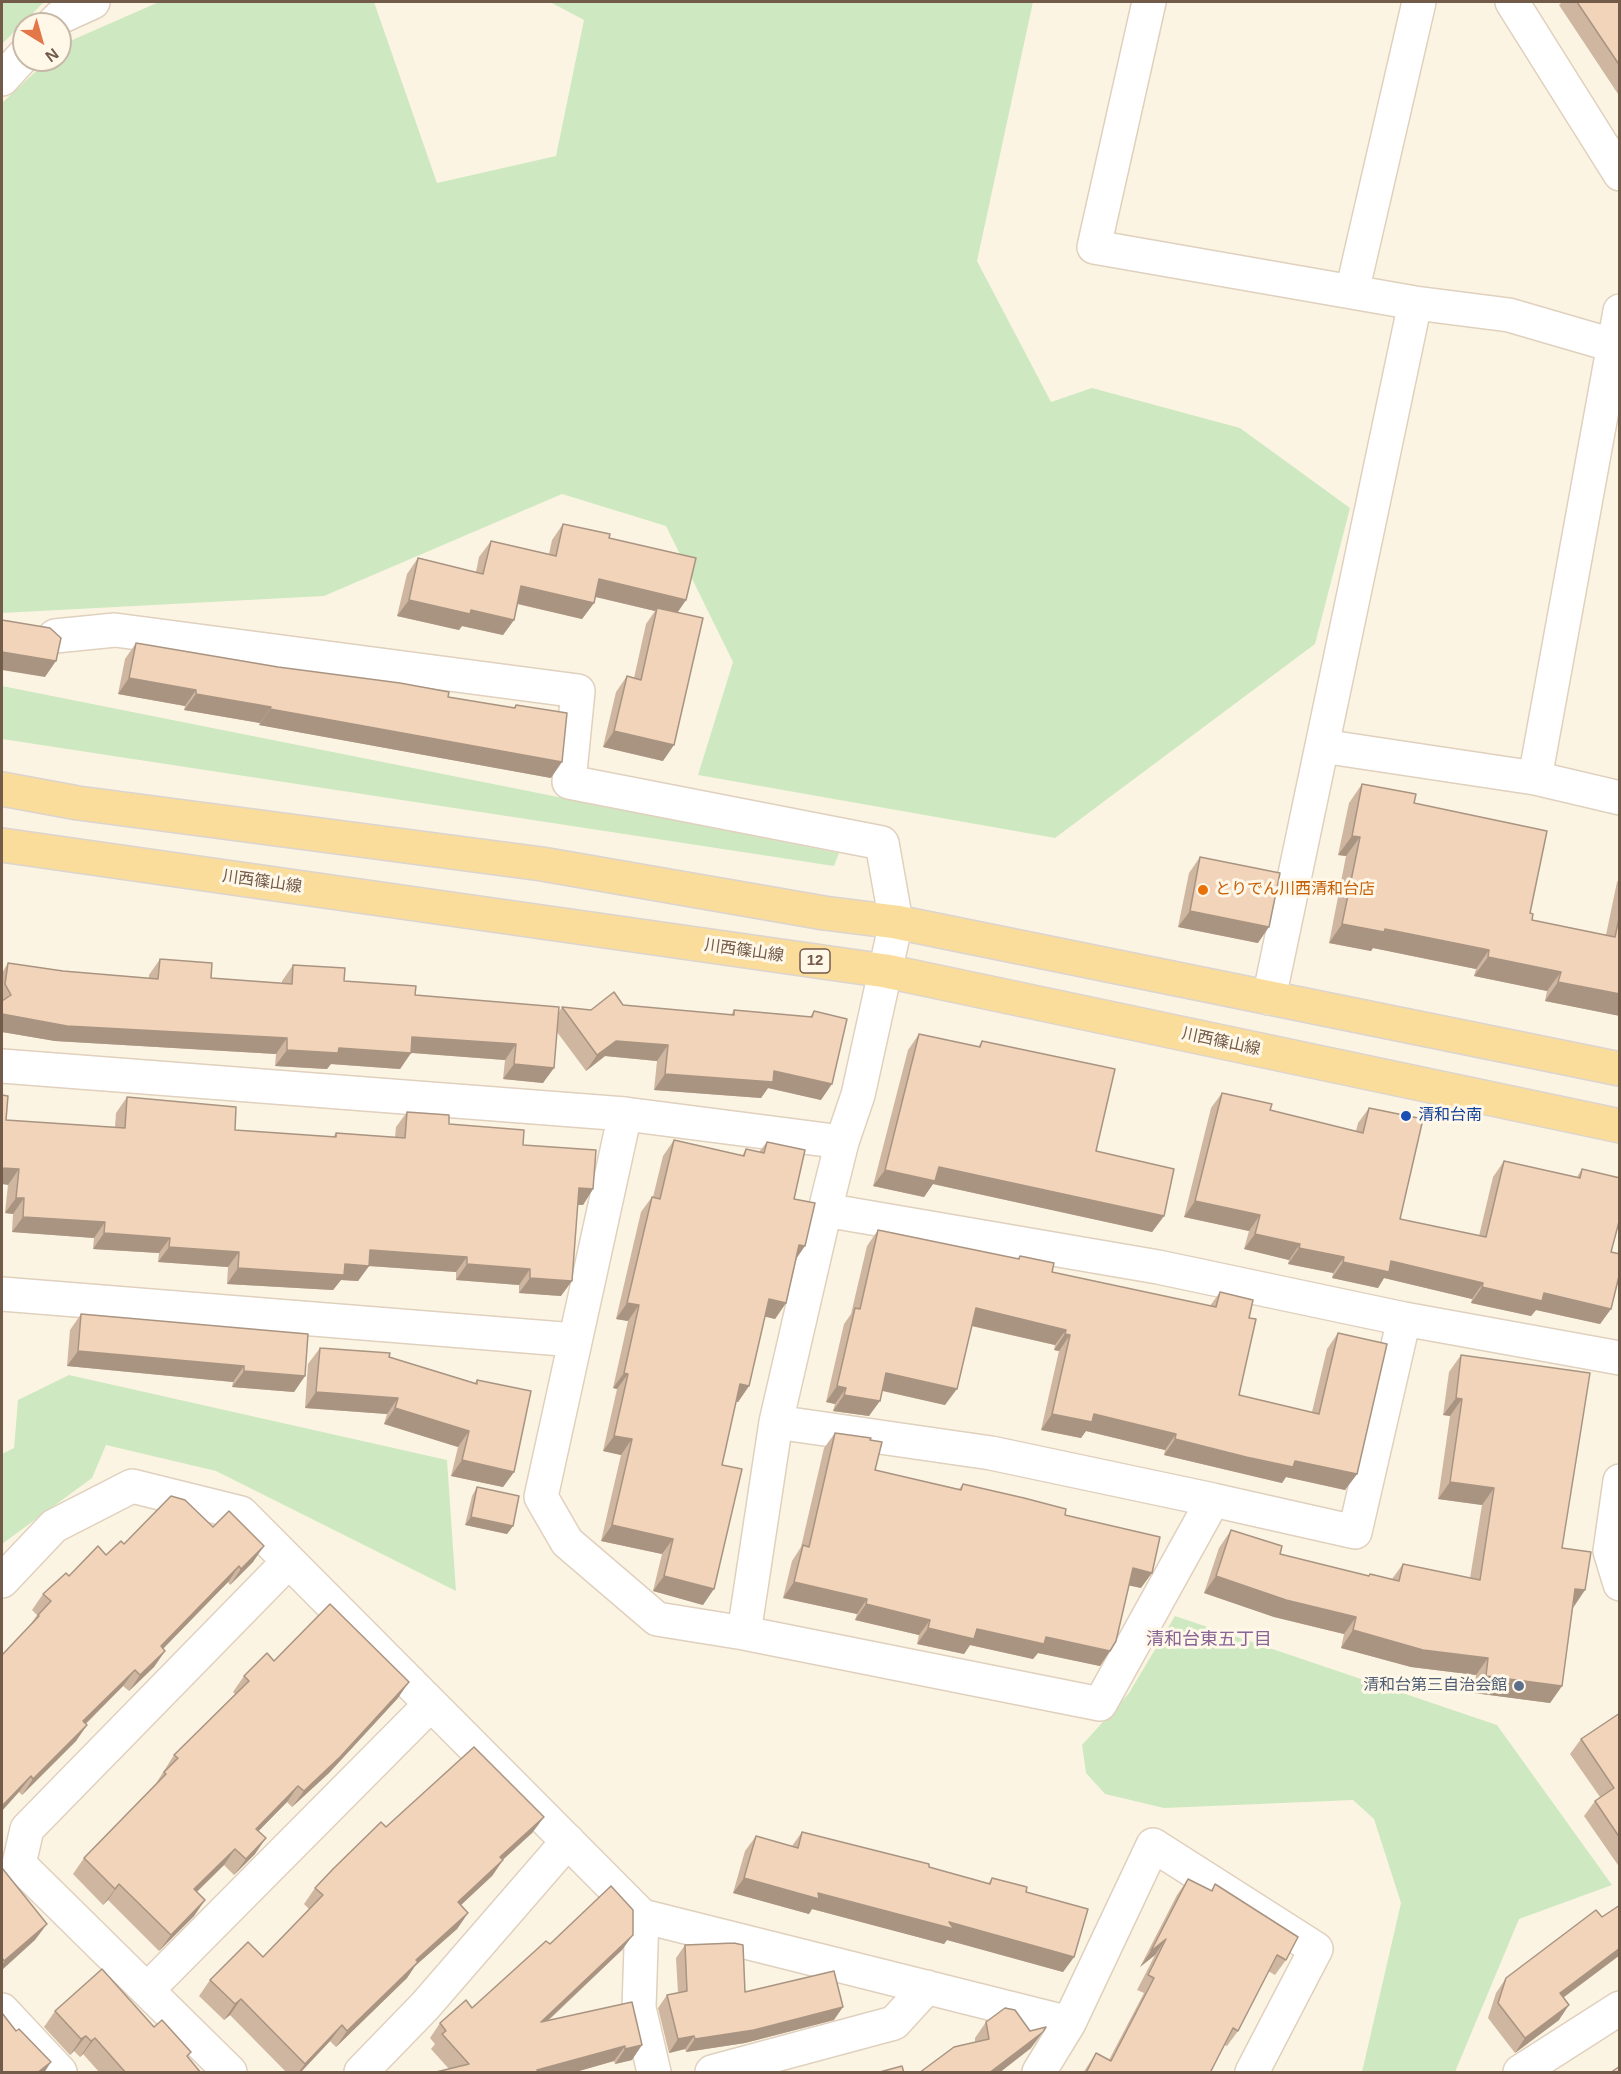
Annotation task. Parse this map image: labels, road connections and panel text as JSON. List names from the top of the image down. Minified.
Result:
{"streets":{"main road":["川西篠山線","12"]},"districts":["清和台東五丁目"],"places":["とりでん川西清和台店","清和台南","清和台第三自治会館"],"north":"bottom right"}
